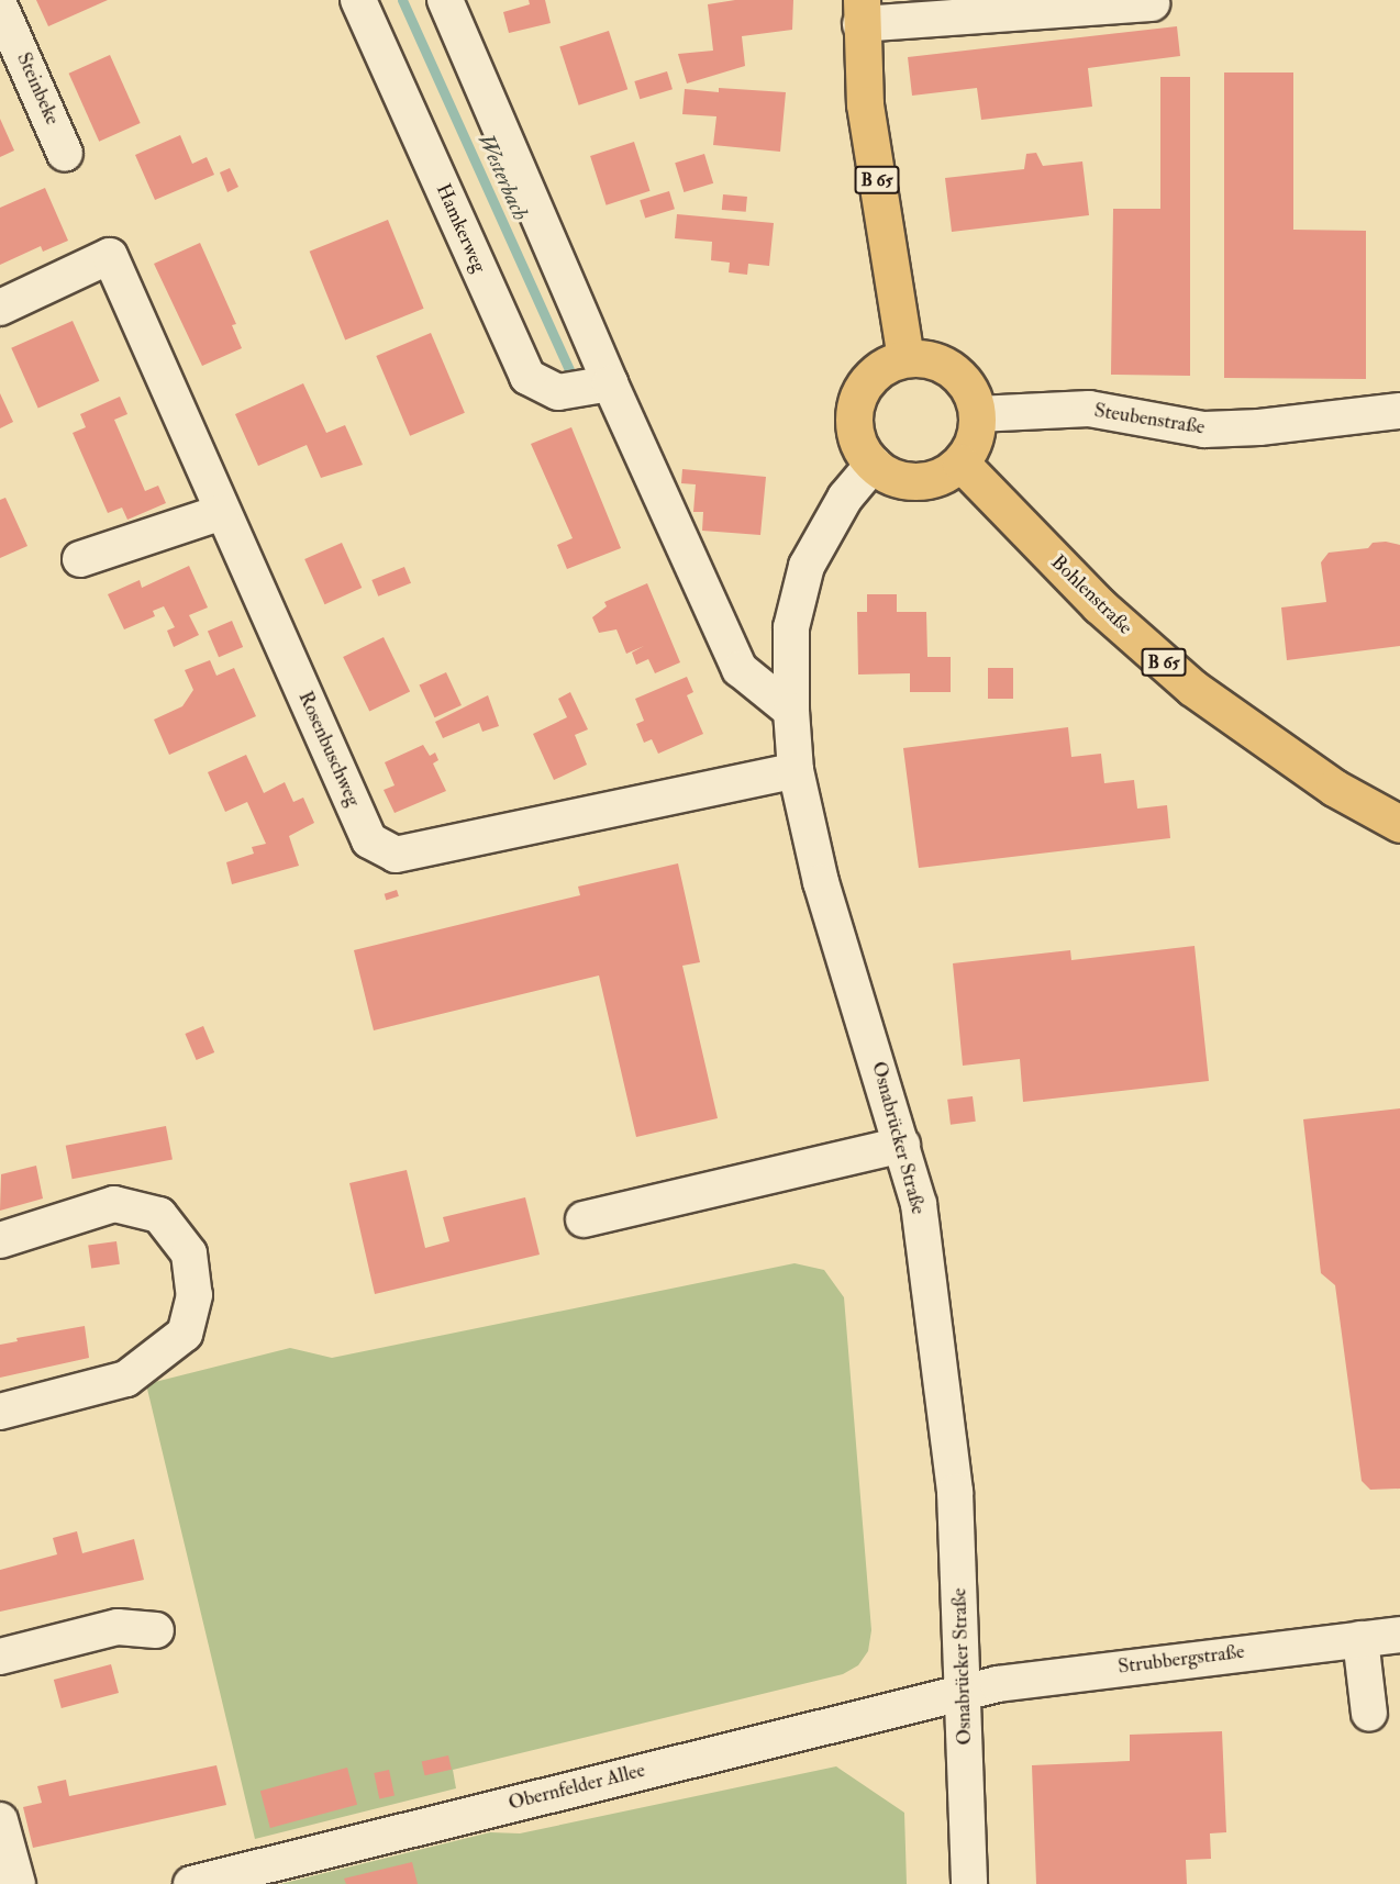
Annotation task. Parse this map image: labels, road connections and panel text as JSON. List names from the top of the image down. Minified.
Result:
{"streets":{"main road":["B 65","Bohlenstraße"],"street":["Steinbeke","Hamkerweg","Steubenstraße","Rosenbuschweg","Osnabrücker Straße","Strubbergstraße","Obernfelder Allee"]},"crossings":[["B 65","Steubenstraße"],["B 65","Bohlenstraße"],["B 65","Osnabrücker Straße"],["Steubenstraße","Bohlenstraße"],["Steubenstraße","Osnabrücker Straße"],["Bohlenstraße","Osnabrücker Straße"],["Rosenbuschweg","Osnabrücker Straße"],["Osnabrücker Straße","Strubbergstraße"],["Osnabrücker Straße","Obernfelder Allee"],["Strubbergstraße","Obernfelder Allee"]],"water":["Westerbach"]}
